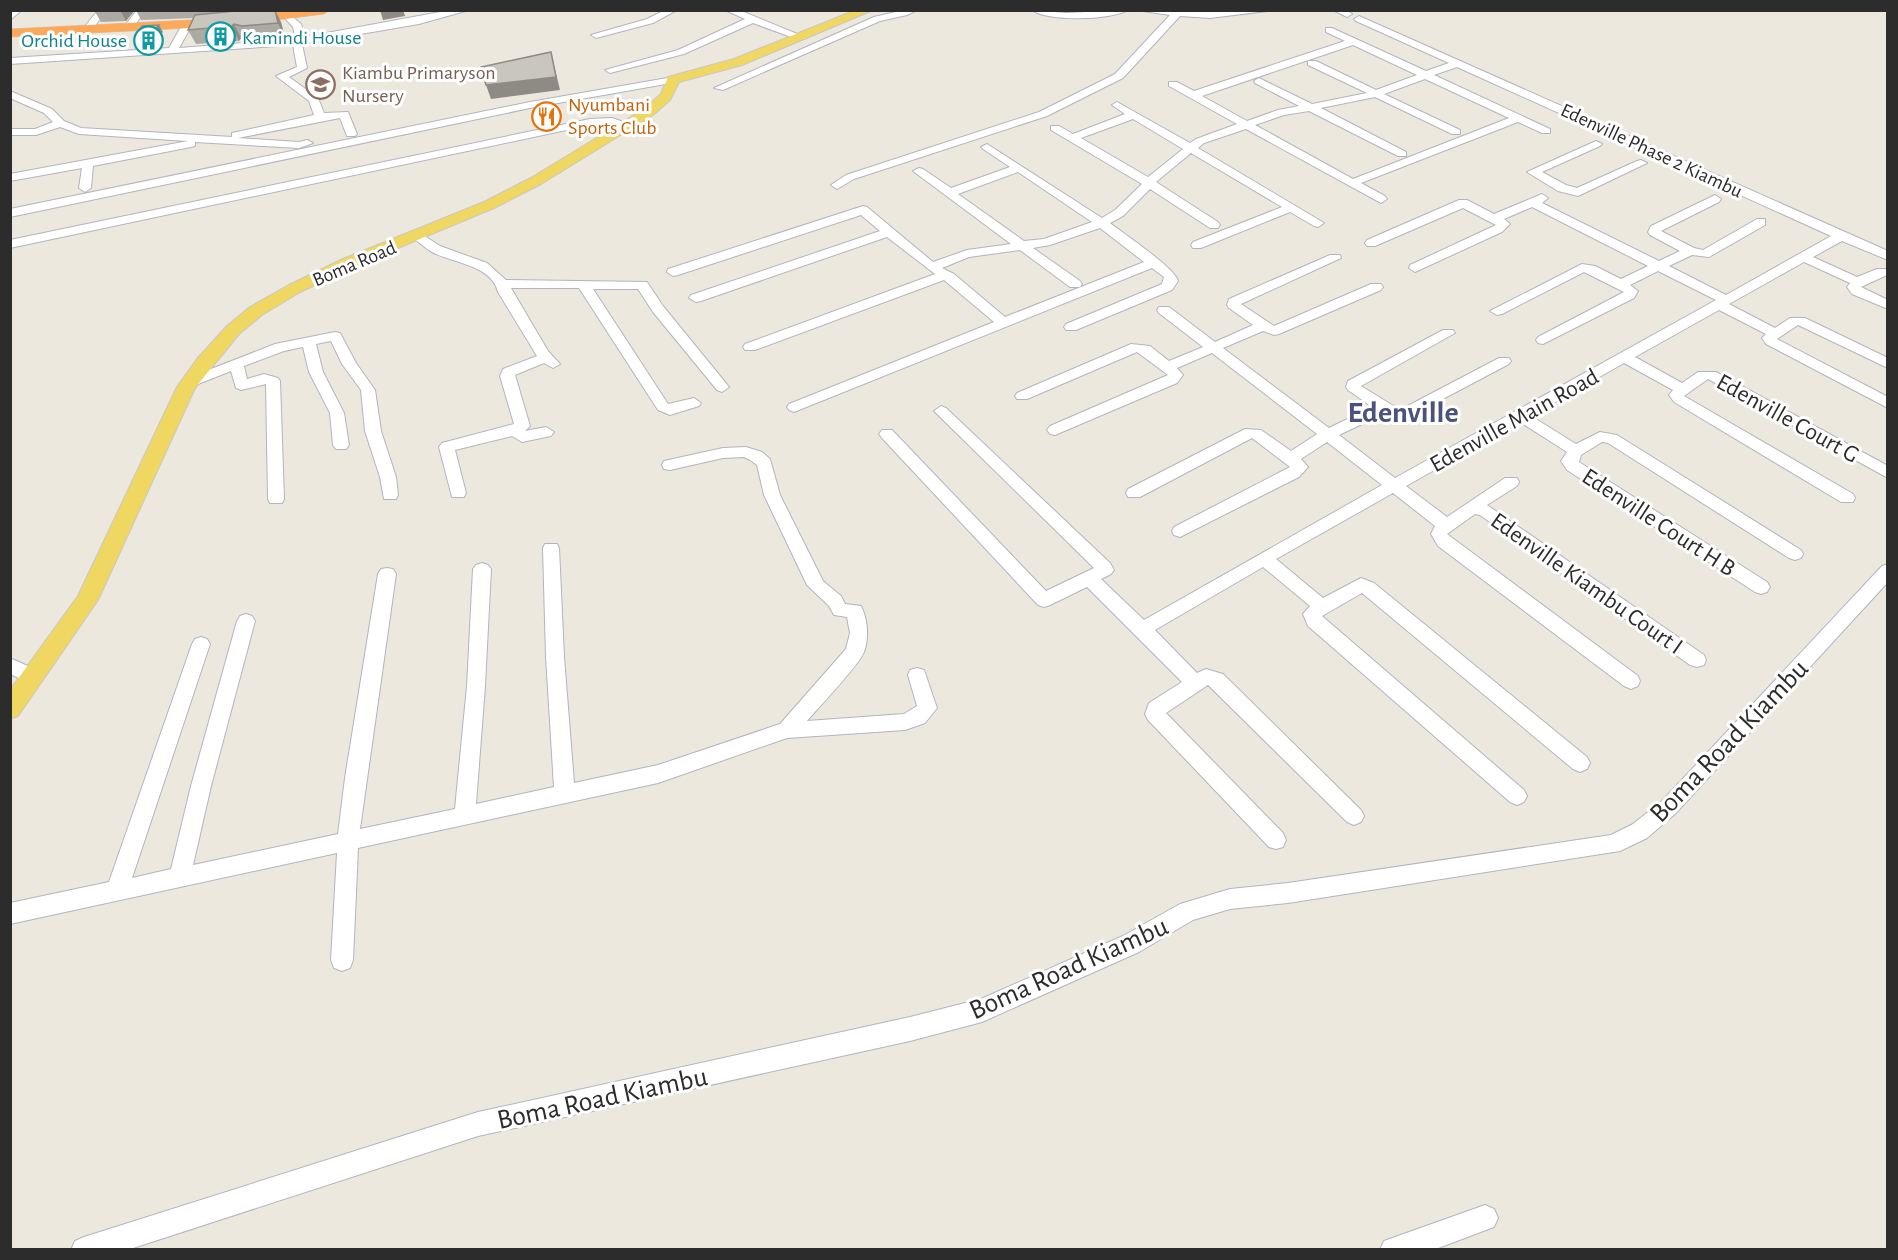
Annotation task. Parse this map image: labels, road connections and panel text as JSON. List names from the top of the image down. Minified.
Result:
{"streets":{"main road":["Boma Road"],"street":["Edenville Phase 2 Kiambu","Edenville Court G","Edenville Main Road","Edenville Court H B","Edenville Kiambu Court I","Boma Road Kiambu"]},"crossings":[["Edenville Phase 2 Kiambu","Edenville Main Road"],["Edenville Court G","Edenville Main Road"]],"districts":["Edenville"],"places":{"building":["Kamindi House","Orchid House"],"school or university":["Kiambu Primaryson Nursery"],"restaurant":["Nyumbani Sports Club"]}}
